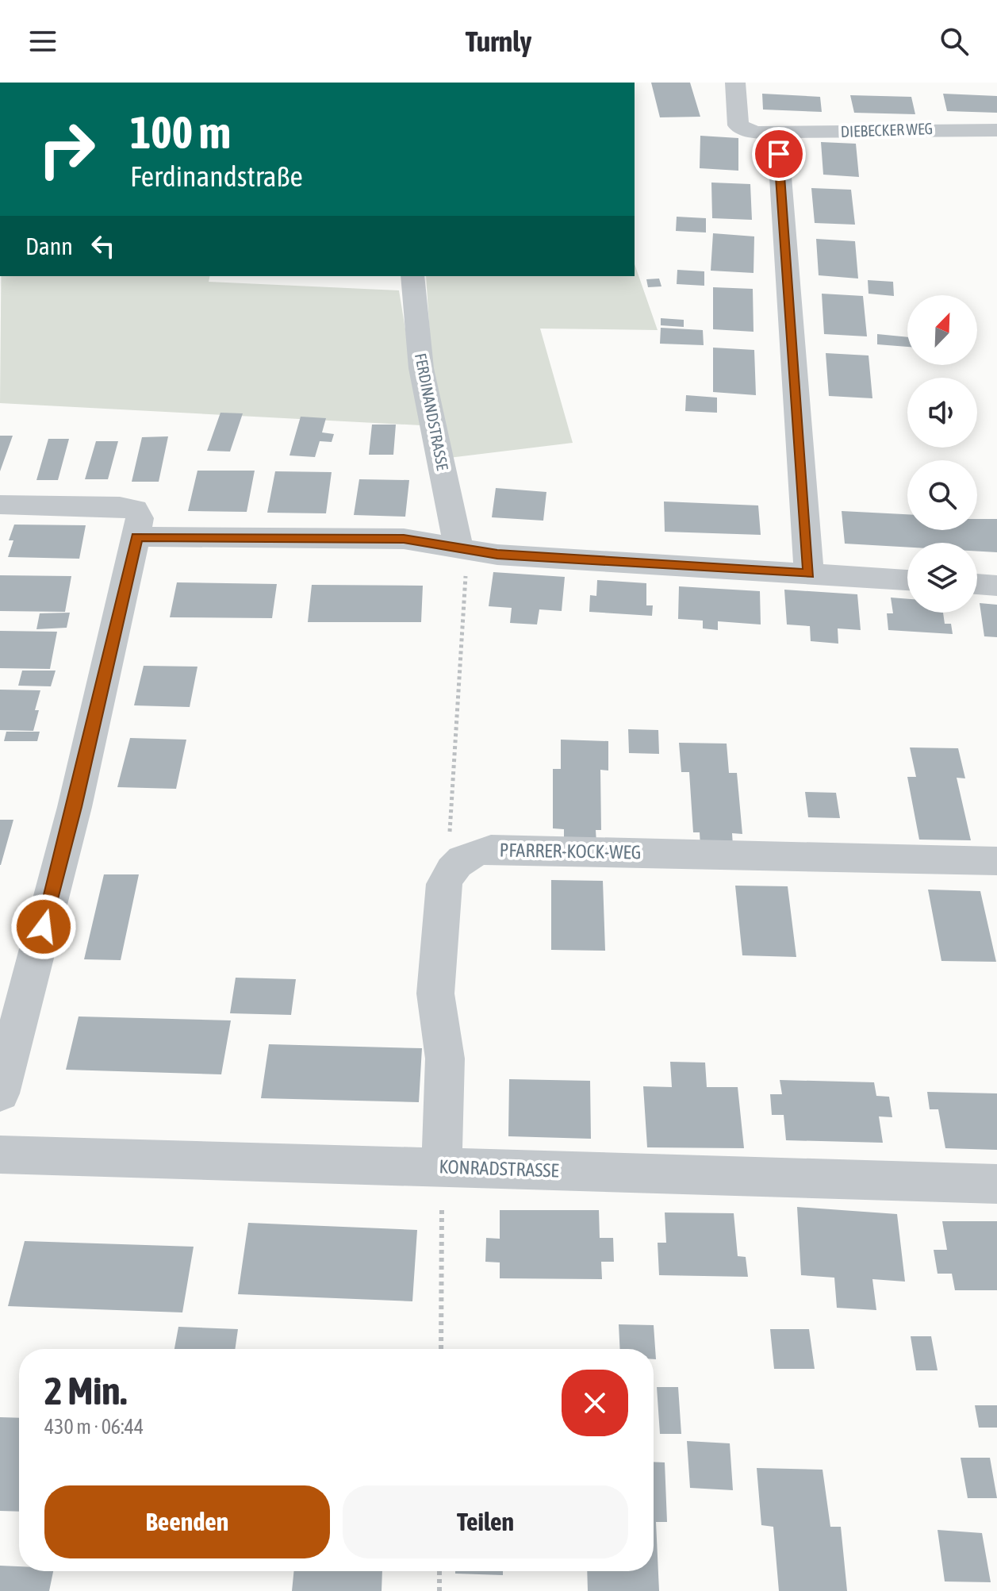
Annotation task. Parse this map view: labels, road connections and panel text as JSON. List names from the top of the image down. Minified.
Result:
{"streets":{"street":["DIEBECKER WEG","FERDINANDSTRASSE","PFARRER-KOCK-WEG","KONRADSTRASSE"]},"north":"top right","page":{"header":"Turnly","turn":["100 m","Ferdinandstraße"],"then":"Dann","heading":["2 Min.","430 m · 06:44"],"buttons":["Beenden","Teilen"]}}
